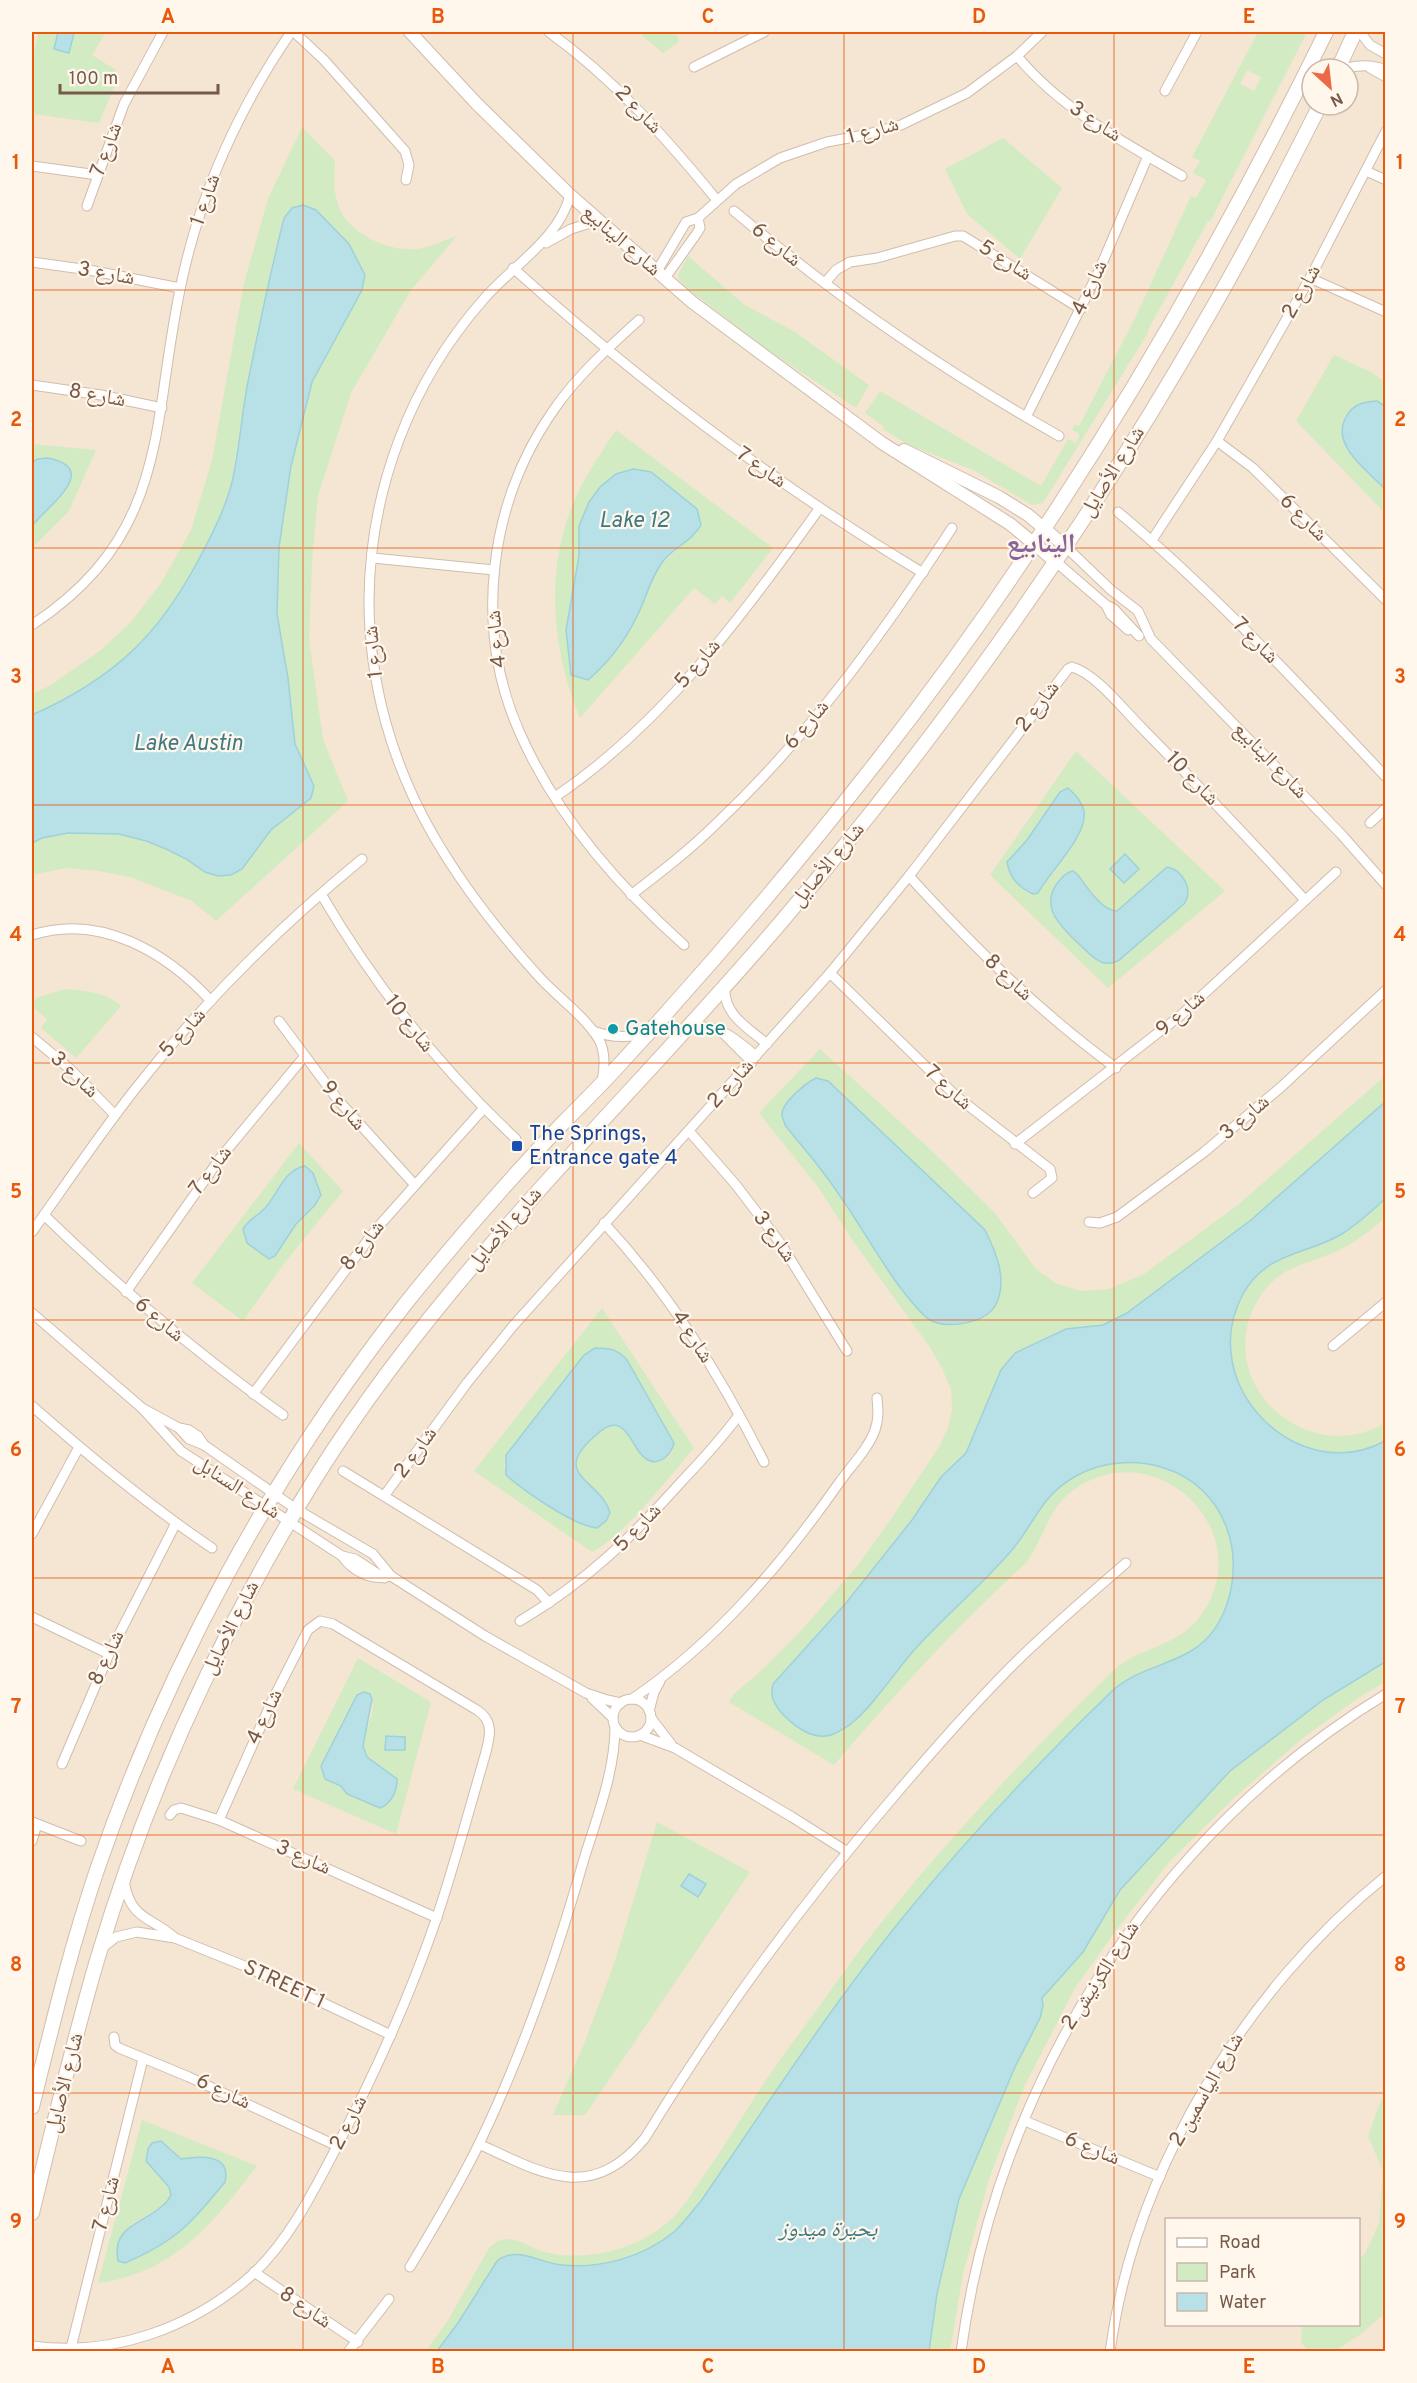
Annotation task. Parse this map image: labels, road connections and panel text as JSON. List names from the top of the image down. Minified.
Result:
{"streets":{"main road":["شارع الأصايل"],"street":["شارع 2","شارع 3","شارع 1","شارع 7","شارع الينابيع","شارع 6","شارع 5","شارع 4","شارع 8","شارع 10","شارع 9","شارع السنابل","شارع الكرنيش 2","STREET 1","شارع الياسمين 2"]},"crossings":[["شارع 2","شارع 3"],["شارع 2","شارع 1"],["شارع 2","شارع 7"],["شارع 2","شارع 6"],["شارع 2","شارع 4"],["شارع 2","شارع 8"],["شارع 2","شارع 10"],["شارع 2","STREET 1"],["شارع 3","شارع 1"],["شارع 3","شارع 5"],["شارع 3","شارع 4"],["شارع 1","شارع الينابيع"],["شارع 1","شارع 8"],["شارع 1","شارع الأصايل"],["شارع 7","شارع 6"],["شارع 7","شارع 5"],["شارع 7","شارع 4"],["شارع 7","شارع 9"],["شارع الينابيع","شارع الأصايل"],["شارع 6","شارع 5"],["شارع 6","شارع 4"],["شارع 6","شارع 8"],["شارع 6","شارع الكرنيش 2"],["شارع 6","شارع الياسمين 2"],["شارع 5","شارع 4"],["شارع 5","شارع 10"],["شارع 8","شارع 10"],["شارع 8","شارع 9"],["شارع الأصايل","شارع السنابل"],["شارع 10","شارع 9"]],"districts":["الينابيع"],"water":["Lake 12","Lake Austin","بحيرة ميدوز"],"places":{"other":["Gatehouse"],"transit":["The Springs, Entrance gate 4"]},"legend":["Road","Park","Water"],"scale_bar":"100 m","north":"bottom right","grid":{"columns":["A","B","C","D","E"],"rows":["1","2","3","4","5","6","7","8","9"]}}
